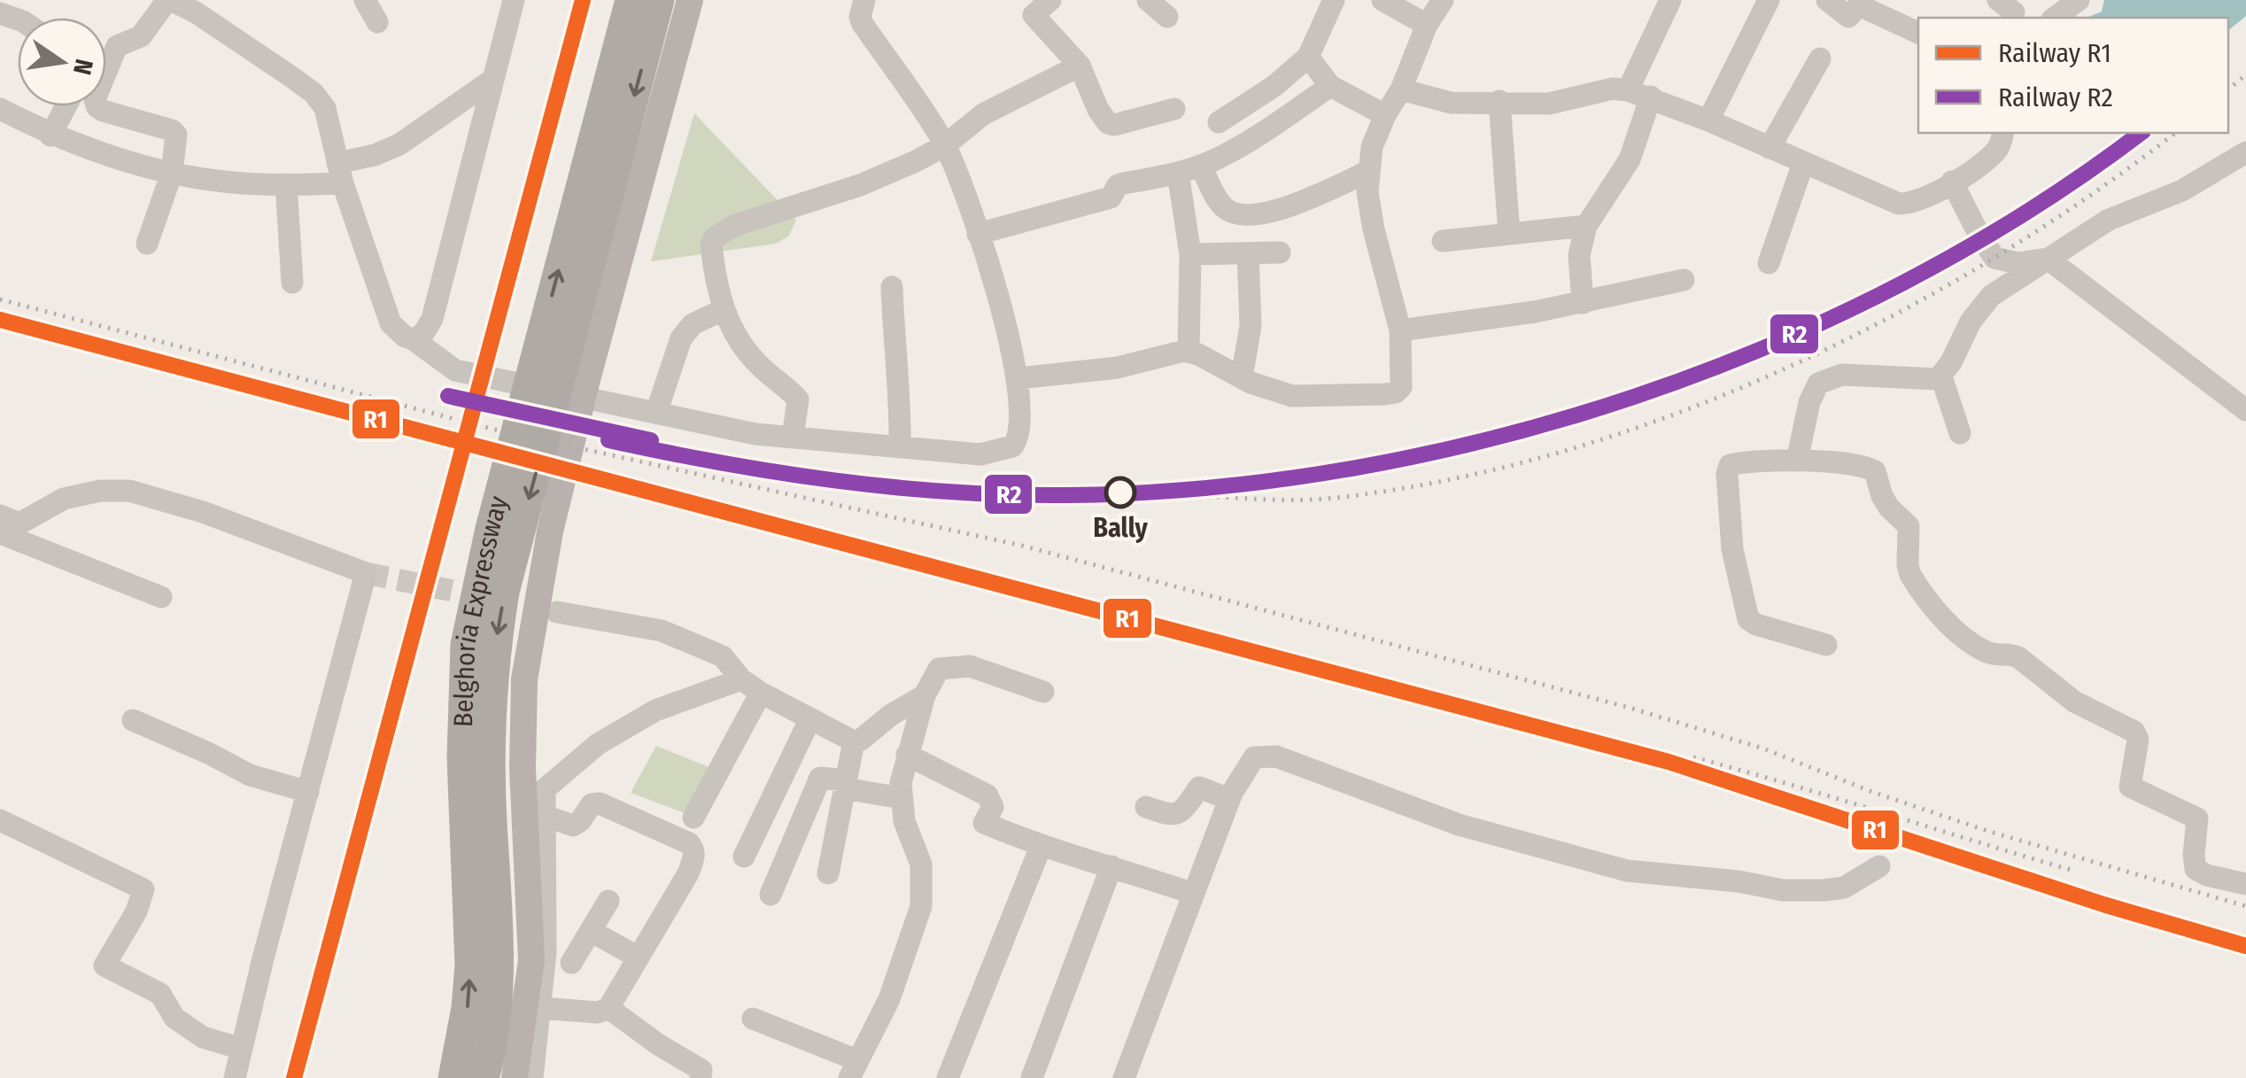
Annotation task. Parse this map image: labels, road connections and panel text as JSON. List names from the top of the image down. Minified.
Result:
{"streets":{"highway":["Belghoria Expressway"]},"places":["Bally"],"lines":["rail line R1","rail line R2"],"legend":["Railway R1","Railway R2"],"north":"right"}
